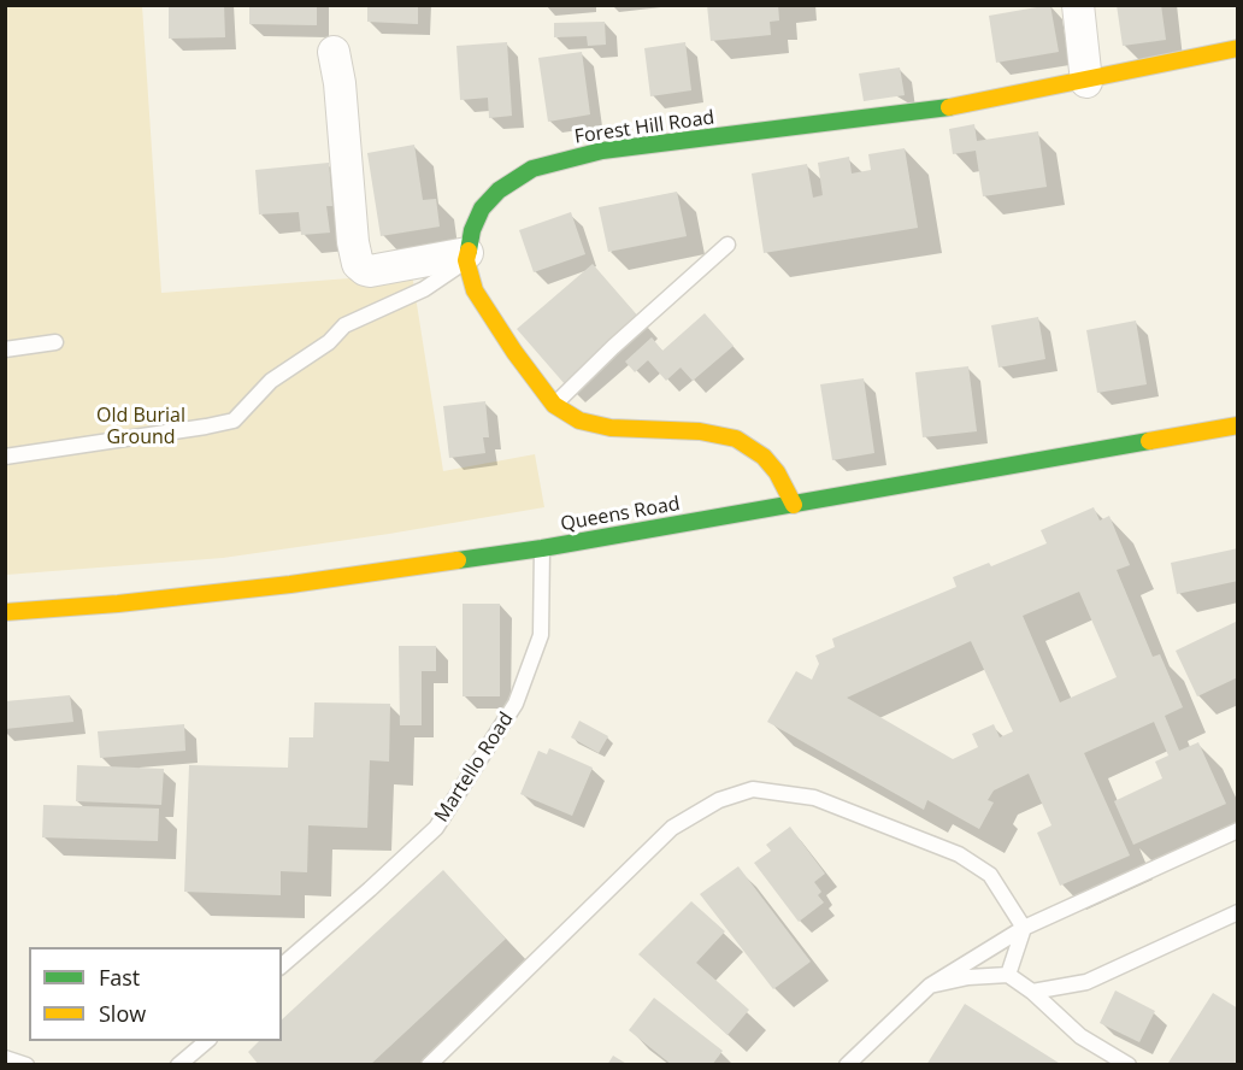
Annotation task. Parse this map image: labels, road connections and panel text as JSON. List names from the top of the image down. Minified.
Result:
{"streets":{"street":["Forest Hill Road","Queens Road"],"lane":["Martello Road"]},"crossings":[["Queens Road","Martello Road"]],"parks":["Old Burial Ground"],"legend":["Fast","Slow"]}
